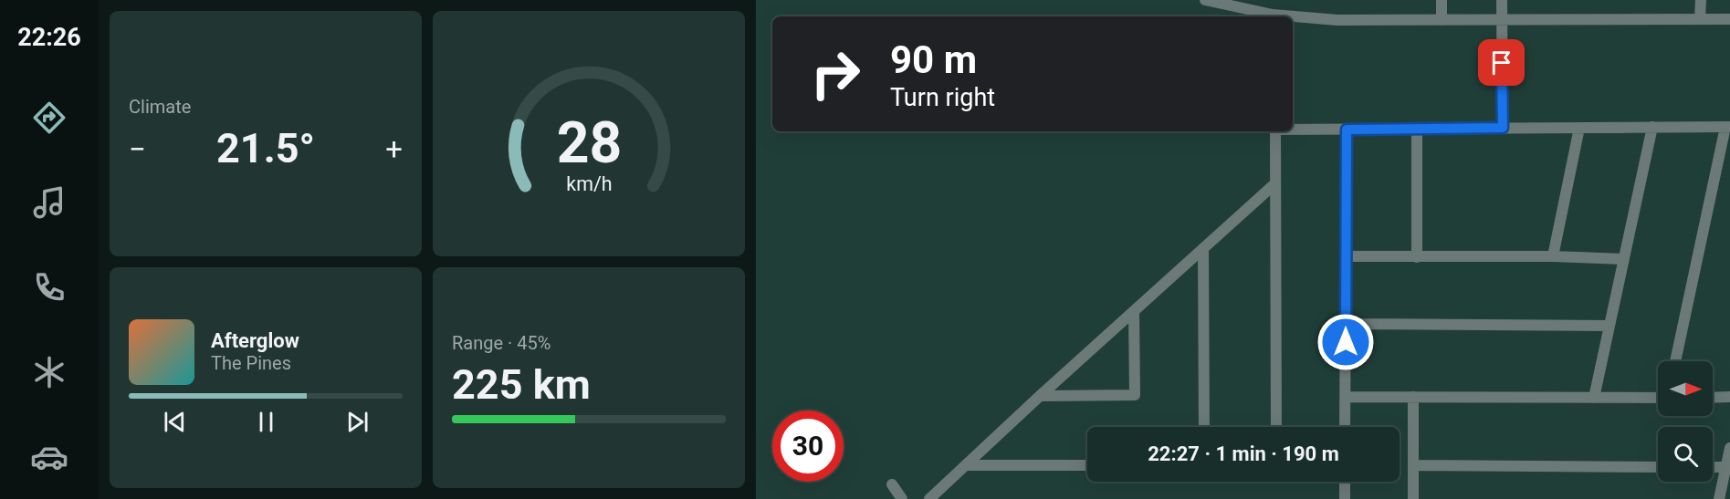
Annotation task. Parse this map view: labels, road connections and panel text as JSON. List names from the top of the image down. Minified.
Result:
{"north":"right","page":{"tabs":"22:26","tile":["Climate",["Range · 45%","225 km"]],"turn":["90 m","Turn right"],"heat":["−","21.5°","+"],"song":["Afterglow","The Pines"],"limit":"30","trip":"22:27 · 1 min · 190 m","gauge":["28","km/h"]}}
